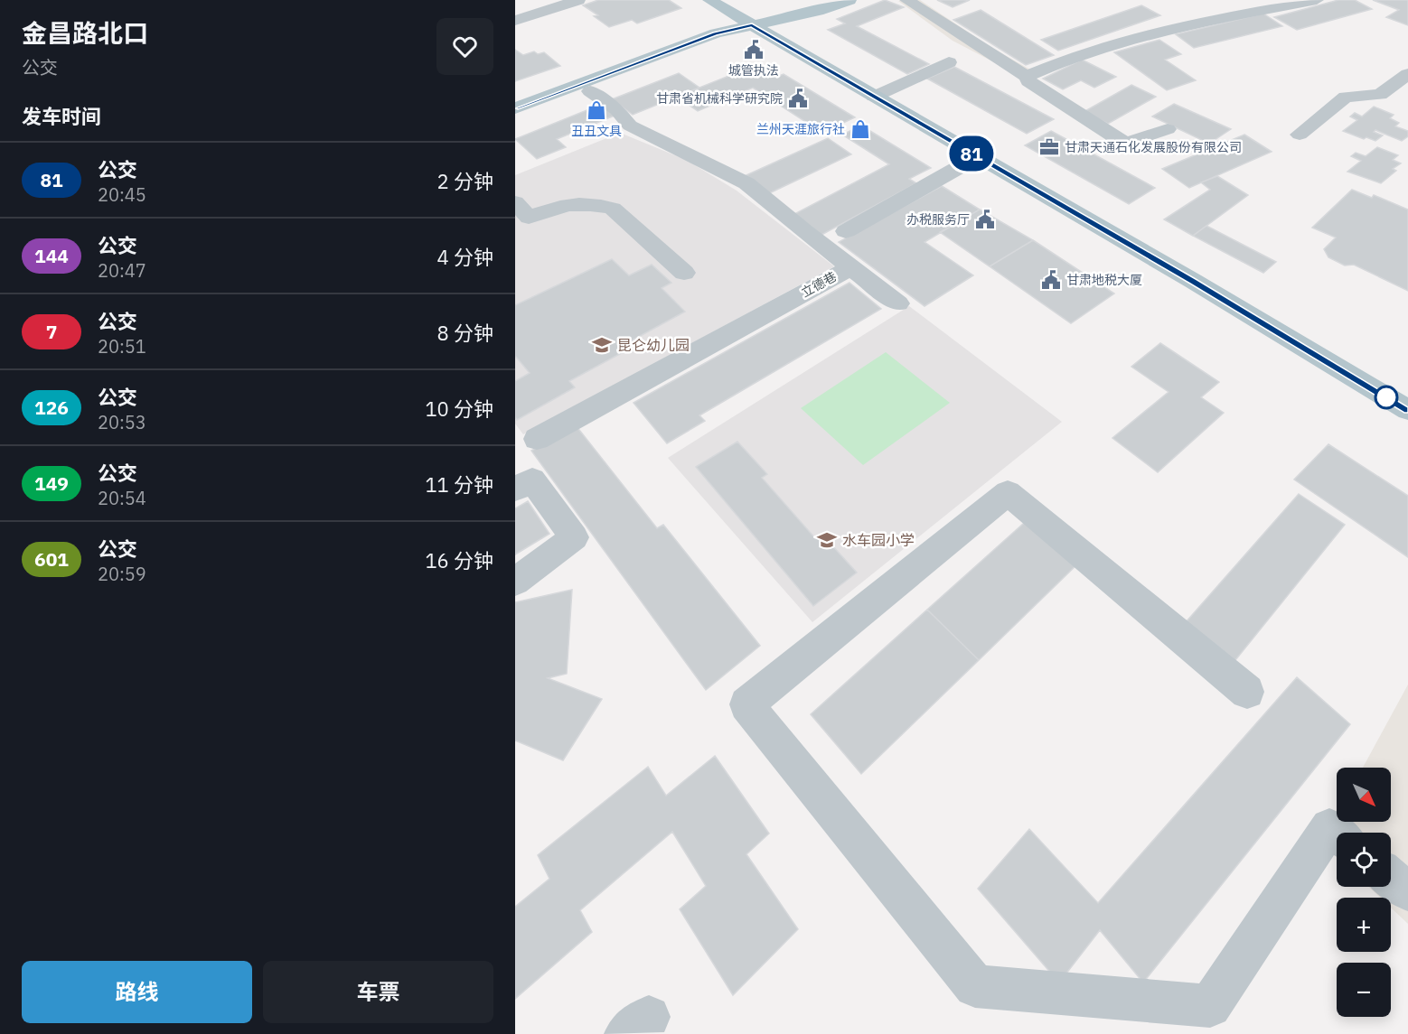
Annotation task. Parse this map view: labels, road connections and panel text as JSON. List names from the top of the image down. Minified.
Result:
{"streets":{"street":["立德巷"]},"places":{"public building":["城管执法","甘肃省机械科学研究院","办税服务厅","甘肃地税大厦"],"shop":["丑丑文具","兰州天涯旅行社"],"office":["甘肃天通石化发展股份有限公司"],"school or university":["昆仑幼儿园","水车园小学"]},"lines":["bus line 81"],"north":"bottom right","page":{"heading":[["金昌路北口","公交"],"发车时间"],"on_map":"81","list":[{"mark":"81","name":"公交","note":"20:45","value":"2 分钟"},{"mark":"144","name":"公交","note":"20:47","value":"4 分钟"},{"mark":"7","name":"公交","note":"20:51","value":"8 分钟"},{"mark":"126","name":"公交","note":"20:53","value":"10 分钟"},{"mark":"149","name":"公交","note":"20:54","value":"11 分钟"},{"mark":"601","name":"公交","note":"20:59","value":"16 分钟"}],"map_buttons":["+","−"],"buttons":["路线","车票"]}}
